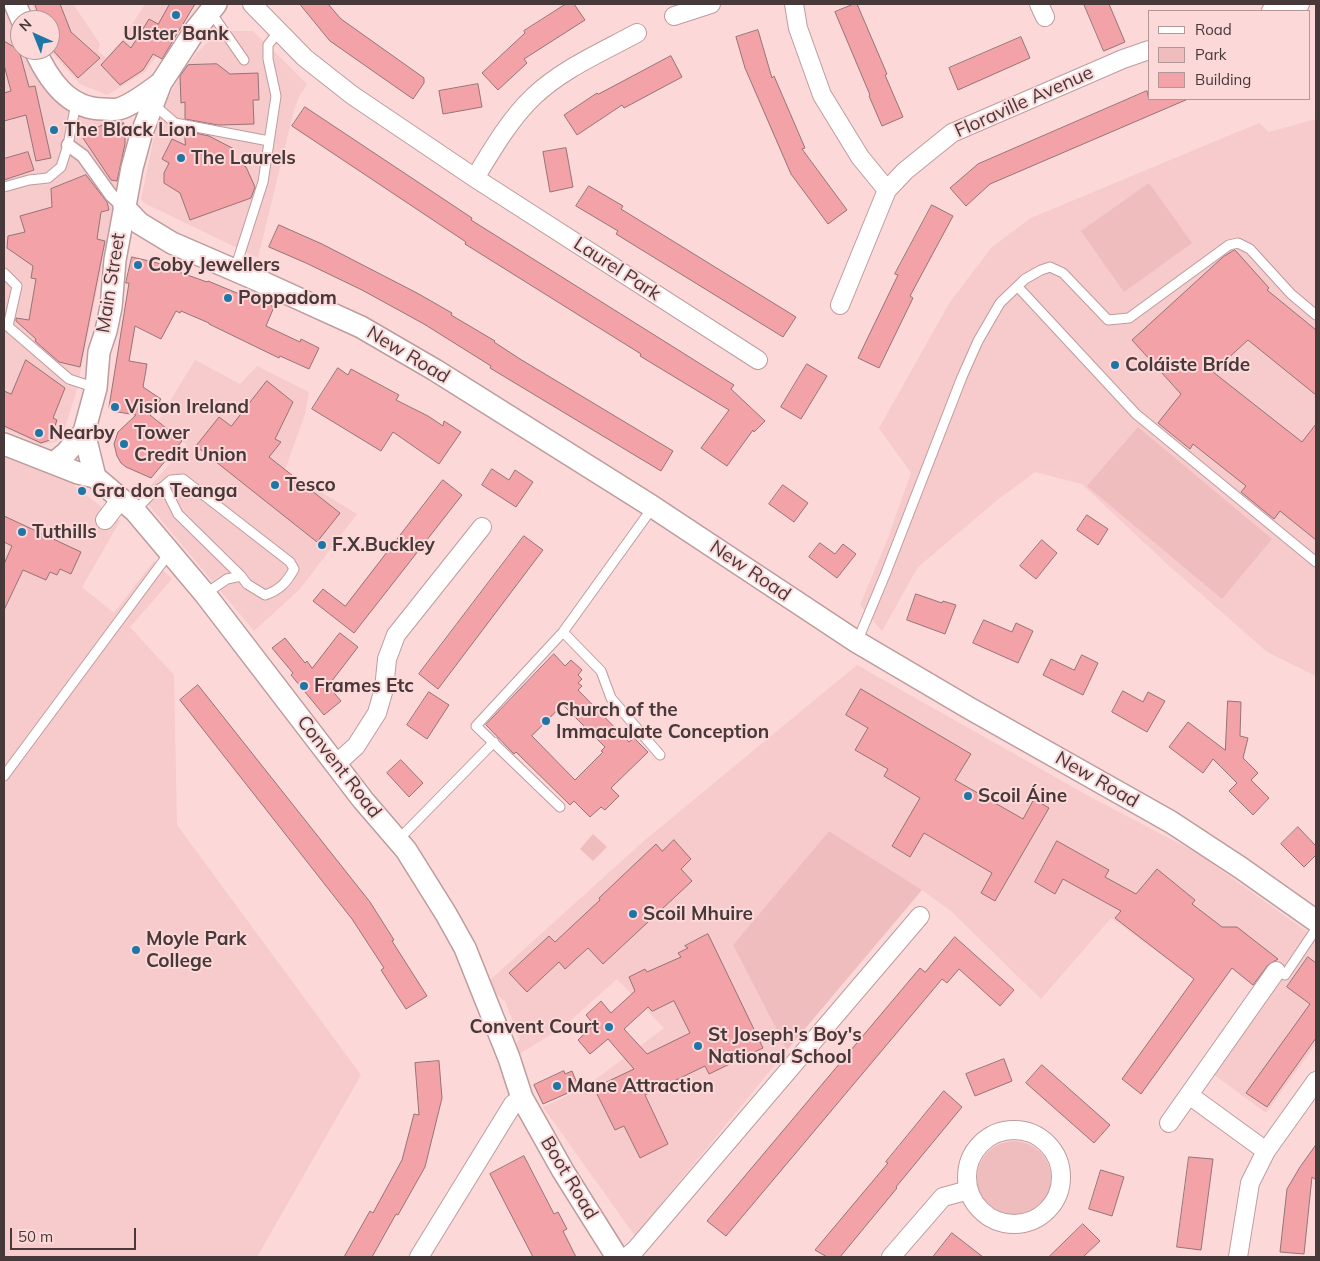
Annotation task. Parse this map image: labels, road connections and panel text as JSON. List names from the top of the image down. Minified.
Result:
{"streets":{"street":["Floraville Avenue","Laurel Park","Main Street","New Road","Convent Road","Boot Road"]},"crossings":[["Main Street","New Road"],["Main Street","Convent Road"],["Convent Road","Boot Road"]],"places":["Ulster Bank","The Black Lion","The Laurels","Coby Jewellers","Poppadom","Coláiste Bríde","Vision Ireland","Nearby","Tower Credit Union","Tesco","Gra don Teanga","Tuthills","F.X.Buckley","Frames Etc","Church of the Immaculate Conception","Scoil Áine","Scoil Mhuire","Moyle Park College","Convent Court","St Joseph's Boy's National School","Mane Attraction"],"legend":["Road","Park","Building"],"scale_bar":"50 m","north":"top left"}
